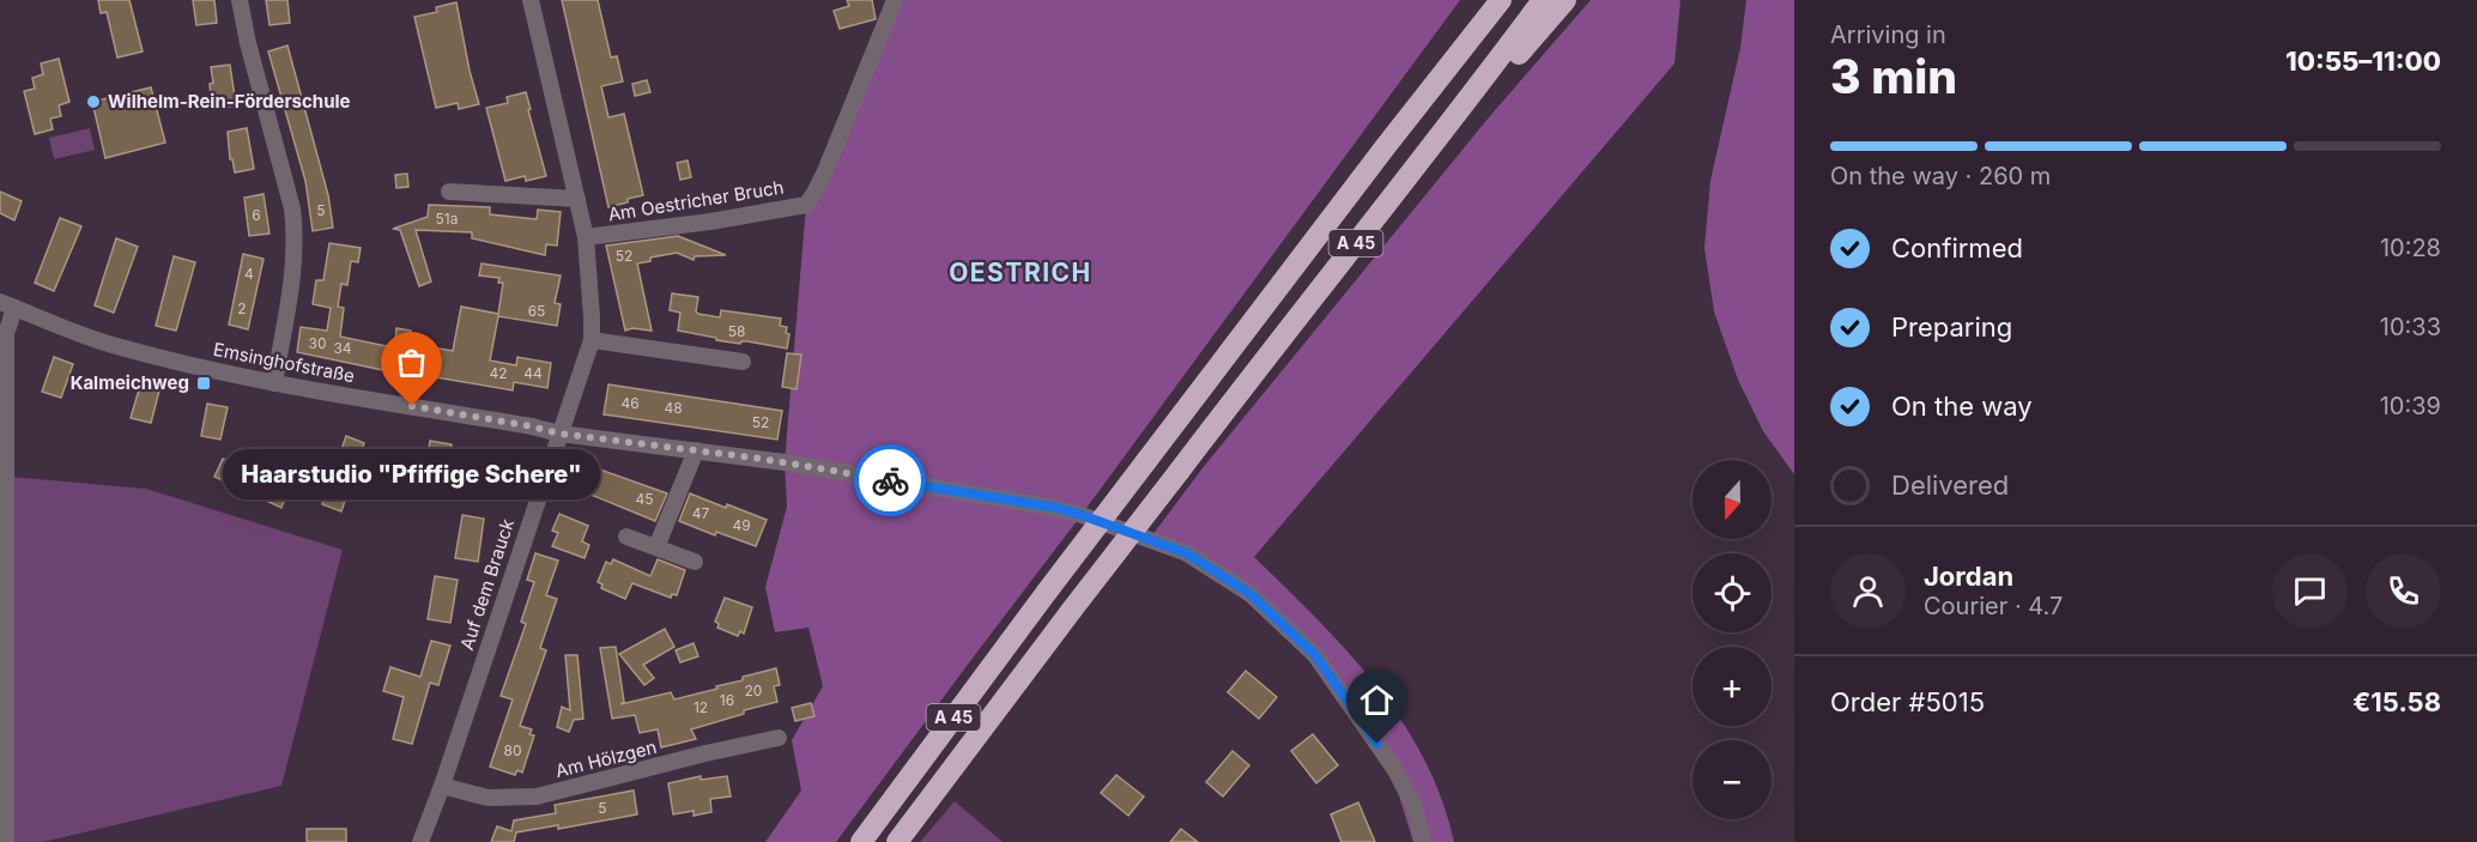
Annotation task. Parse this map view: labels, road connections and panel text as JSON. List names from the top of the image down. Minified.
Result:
{"streets":{"highway":["A 45"],"street":["Am Oestricher Bruch","Emsinghofstraße","Auf dem Brauck","Am Hölzgen"]},"crossings":[["Am Oestricher Bruch","Auf dem Brauck"],["Emsinghofstraße","Auf dem Brauck"],["Auf dem Brauck","Am Hölzgen"]],"districts":["OESTRICH"],"places":{"other":["Wilhelm-Rein-Förderschule","Haarstudio \"Pfiffige Schere\""],"transit":["Kalmeichweg"]},"house_numbers":["5","6","51a","52","4","2","65","58","30","34","42","44","46","48","52","45","47","49","20","16","12","80","5"],"north":"bottom","page":{"heading":["3 min","Arriving in","10:55–11:00"],"panel":["Jordan","Courier · 4.7","Order #5015","€15.58"],"bar":"On the way · 260 m","list":[["Confirmed","10:28"],["Preparing","10:33"],["On the way","10:39"],"Delivered"],"bubble":"Haarstudio \"Pfiffige Schere\"","map_buttons":["+","−"]}}
